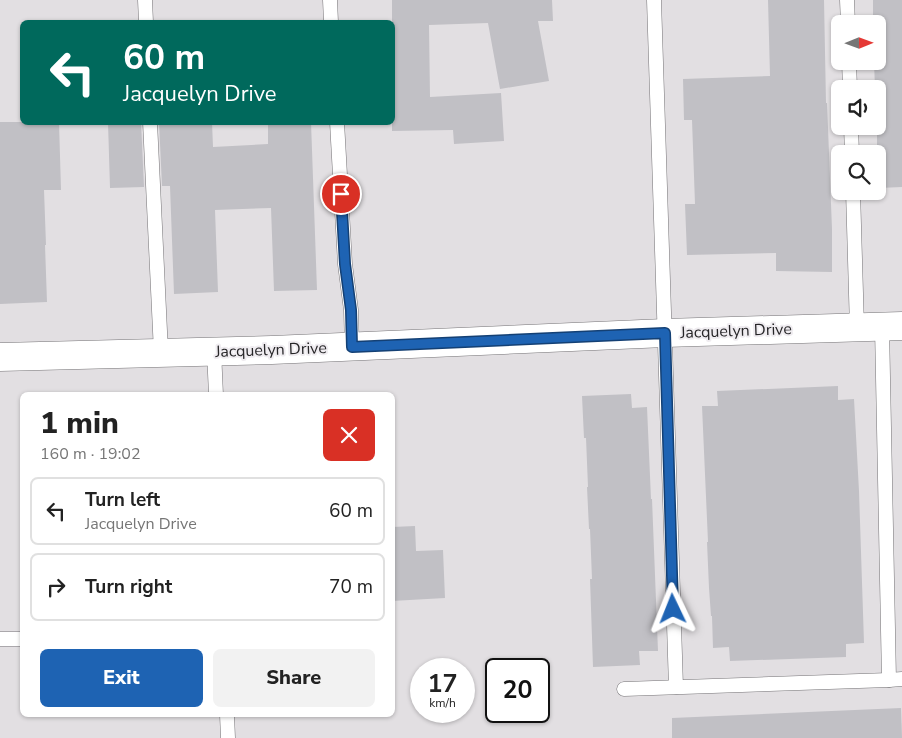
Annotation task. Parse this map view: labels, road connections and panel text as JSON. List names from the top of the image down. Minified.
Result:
{"streets":{"street":["Jacquelyn Drive"]},"north":"right","page":{"turn":["60 m","Jacquelyn Drive"],"heading":["1 min","160 m · 19:02"],"list":[{"name":"Turn left","note":"Jacquelyn Drive","value":"60 m"},{"name":"Turn right","value":"70 m"}],"buttons":["Exit","Share"],"speed":"17 km/h","limit":"20"}}
